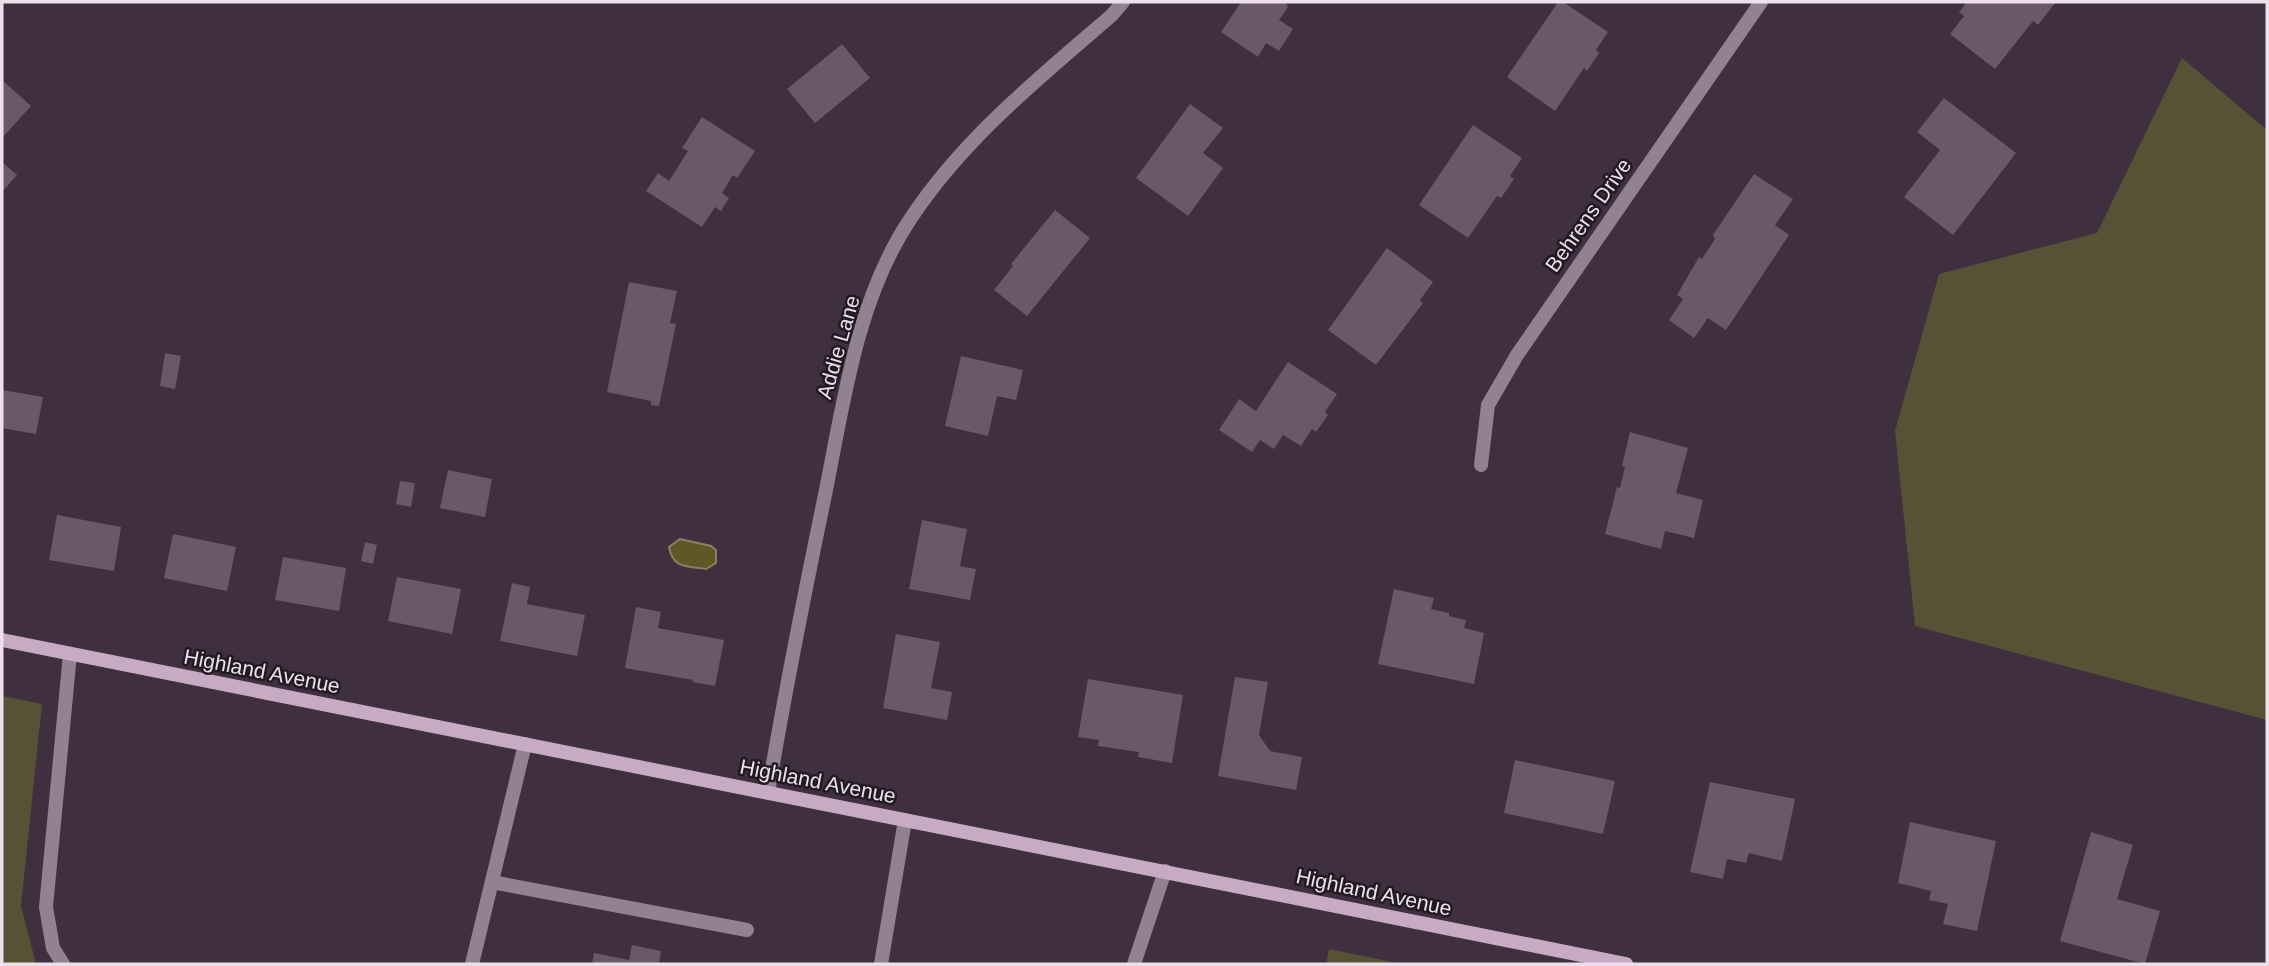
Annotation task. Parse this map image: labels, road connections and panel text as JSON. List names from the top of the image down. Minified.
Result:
{"streets":{"street":["Behrens Drive","Addie Lane","Highland Avenue"]},"crossings":[["Addie Lane","Highland Avenue"]]}
